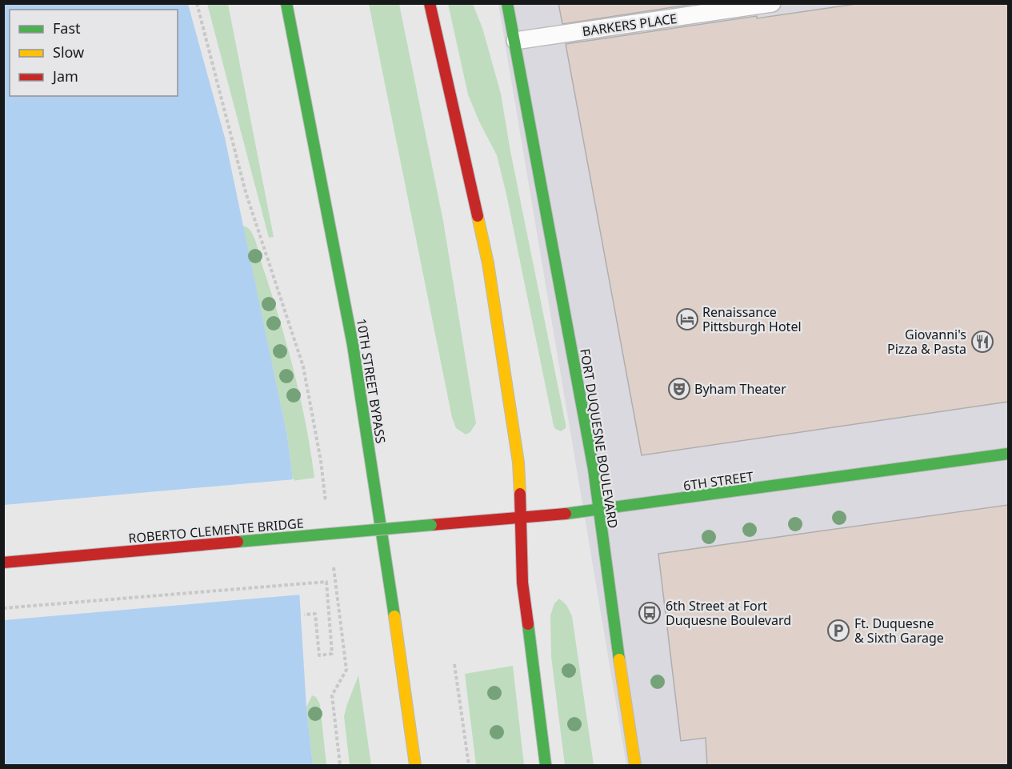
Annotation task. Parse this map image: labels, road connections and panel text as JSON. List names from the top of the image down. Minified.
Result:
{"streets":{"main road":["10TH STREET BYPASS","FORT DUQUESNE BOULEVARD","6TH STREET","ROBERTO CLEMENTE BRIDGE"],"lane":["BARKERS PLACE"]},"crossings":[["BARKERS PLACE","FORT DUQUESNE BOULEVARD"],["FORT DUQUESNE BOULEVARD","6TH STREET"],["6TH STREET","ROBERTO CLEMENTE BRIDGE"]],"places":{"hotel":["Renaissance Pittsburgh Hotel"],"restaurant":["Giovanni's Pizza & Pasta"],"theatre":["Byham Theater"],"bus stop":["6th Street at Fort Duquesne Boulevard"],"parking":["Ft. Duquesne & Sixth Garage"]},"legend":["Fast","Slow","Jam"]}
